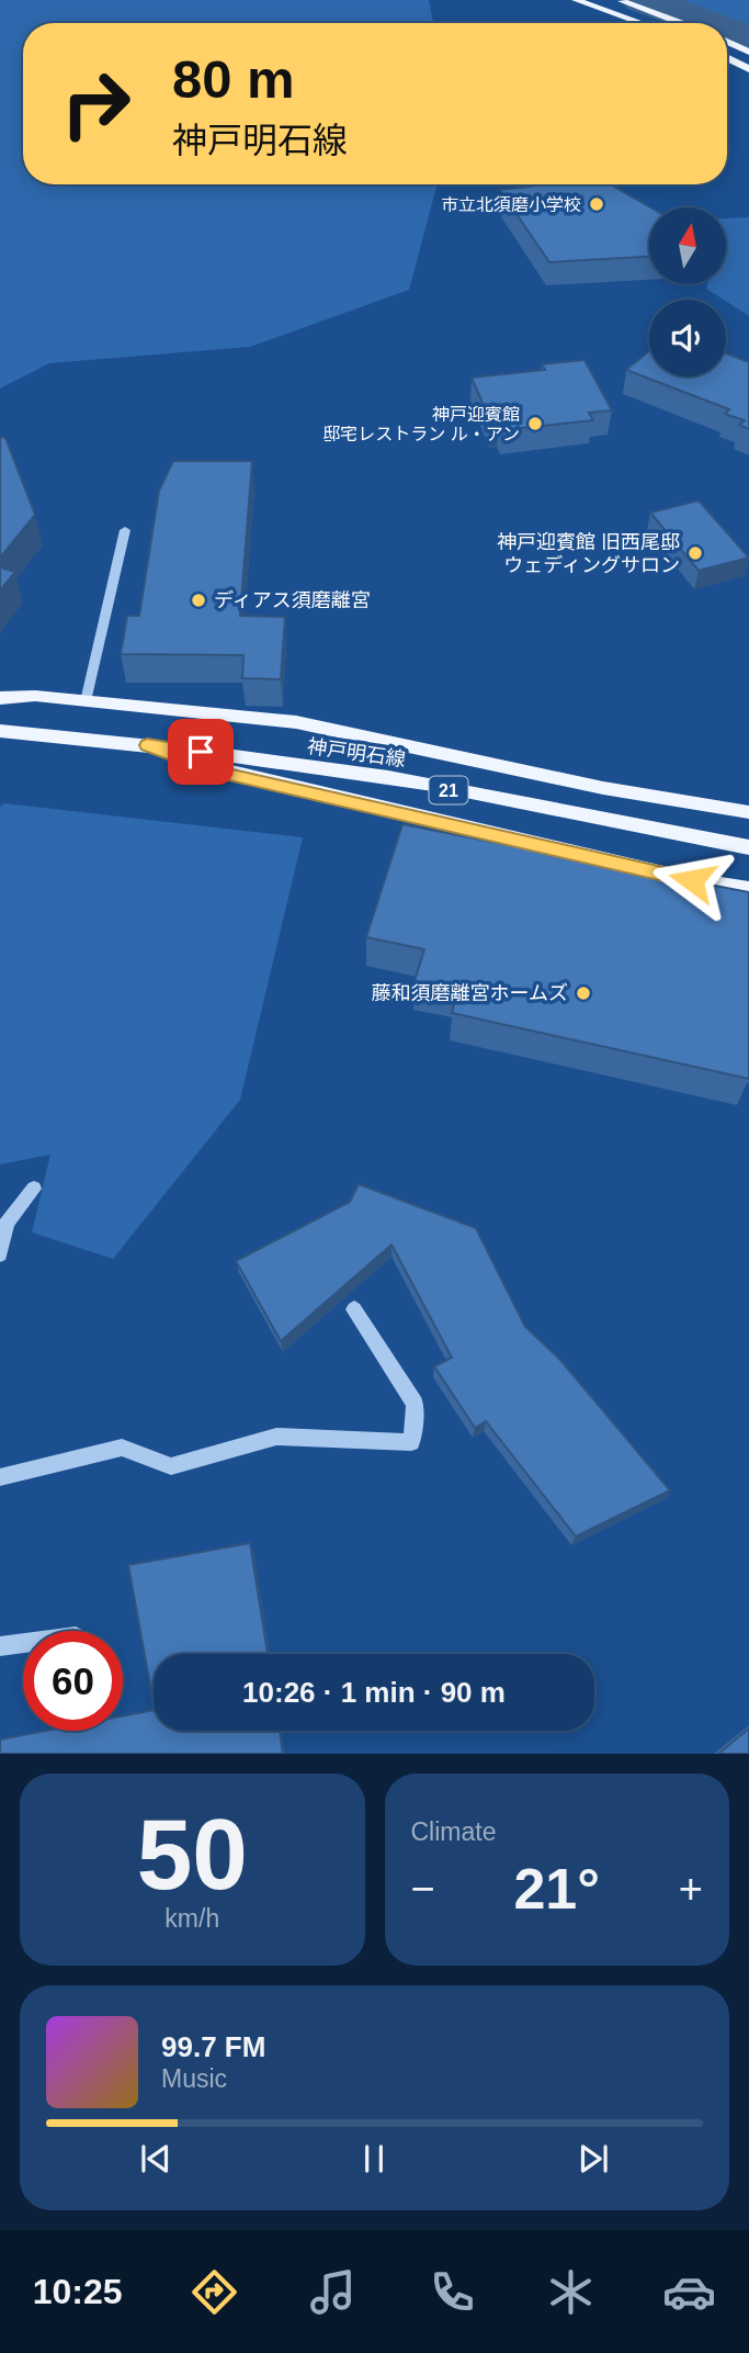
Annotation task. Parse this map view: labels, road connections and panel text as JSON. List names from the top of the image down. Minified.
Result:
{"streets":{"main road":["神戸明石線","21"]},"places":["市立北須磨小学校","神戸迎賓館 邸宅レストラン ル・アン","神戸迎賓館 旧西尾邸 ウェディングサロン","ディアス須磨離宮","藤和須磨離宮ホームズ"],"north":"top","page":{"turn":["80 m","神戸明石線"],"limit":"60","trip":"10:26 · 1 min · 90 m","tile":[["50","km/h"],"Climate"],"heat":["−","21°","+"],"song":["99.7 FM","Music"],"tabs":"10:25"}}
